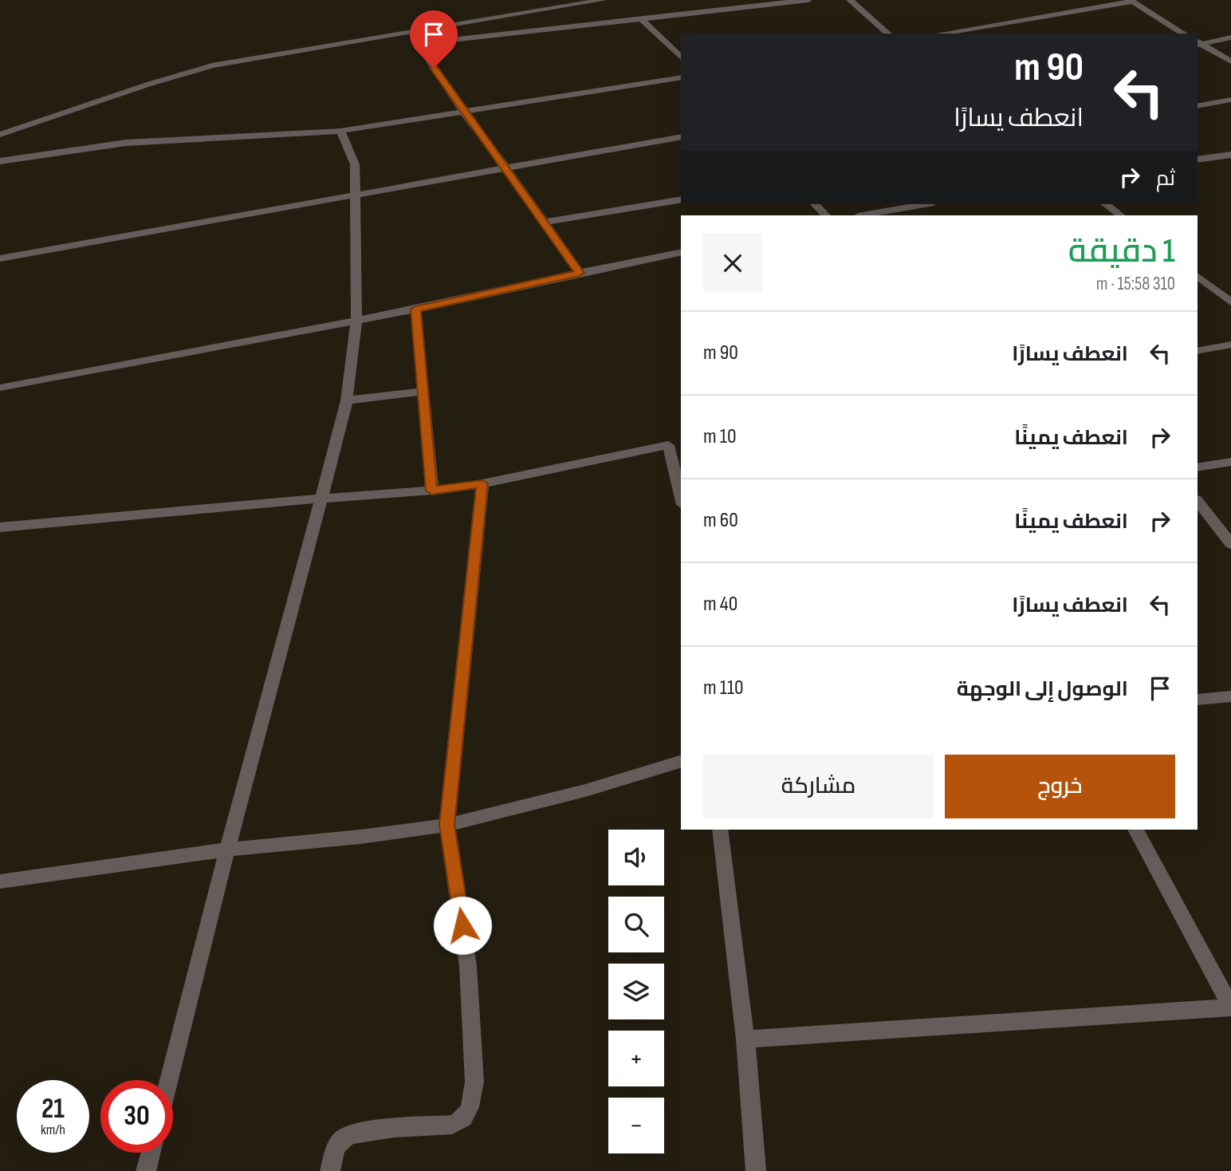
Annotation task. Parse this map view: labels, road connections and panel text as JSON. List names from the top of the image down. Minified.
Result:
{"page":{"turn":["90 m","انعطف يسارًا"],"then":"ثم","heading":["1 دقيقة","310 m · 15:58"],"list":[{"name":"انعطف يسارًا","value":"90 m"},{"name":"انعطف يمينًا","value":"10 m"},{"name":"انعطف يمينًا","value":"60 m"},{"name":"انعطف يسارًا","value":"40 m"},{"name":"الوصول إلى الوجهة","value":"110 m"}],"buttons":["خروج","مشاركة"],"map_buttons":["+","−"],"speed":"21 km/h","limit":"30"}}
